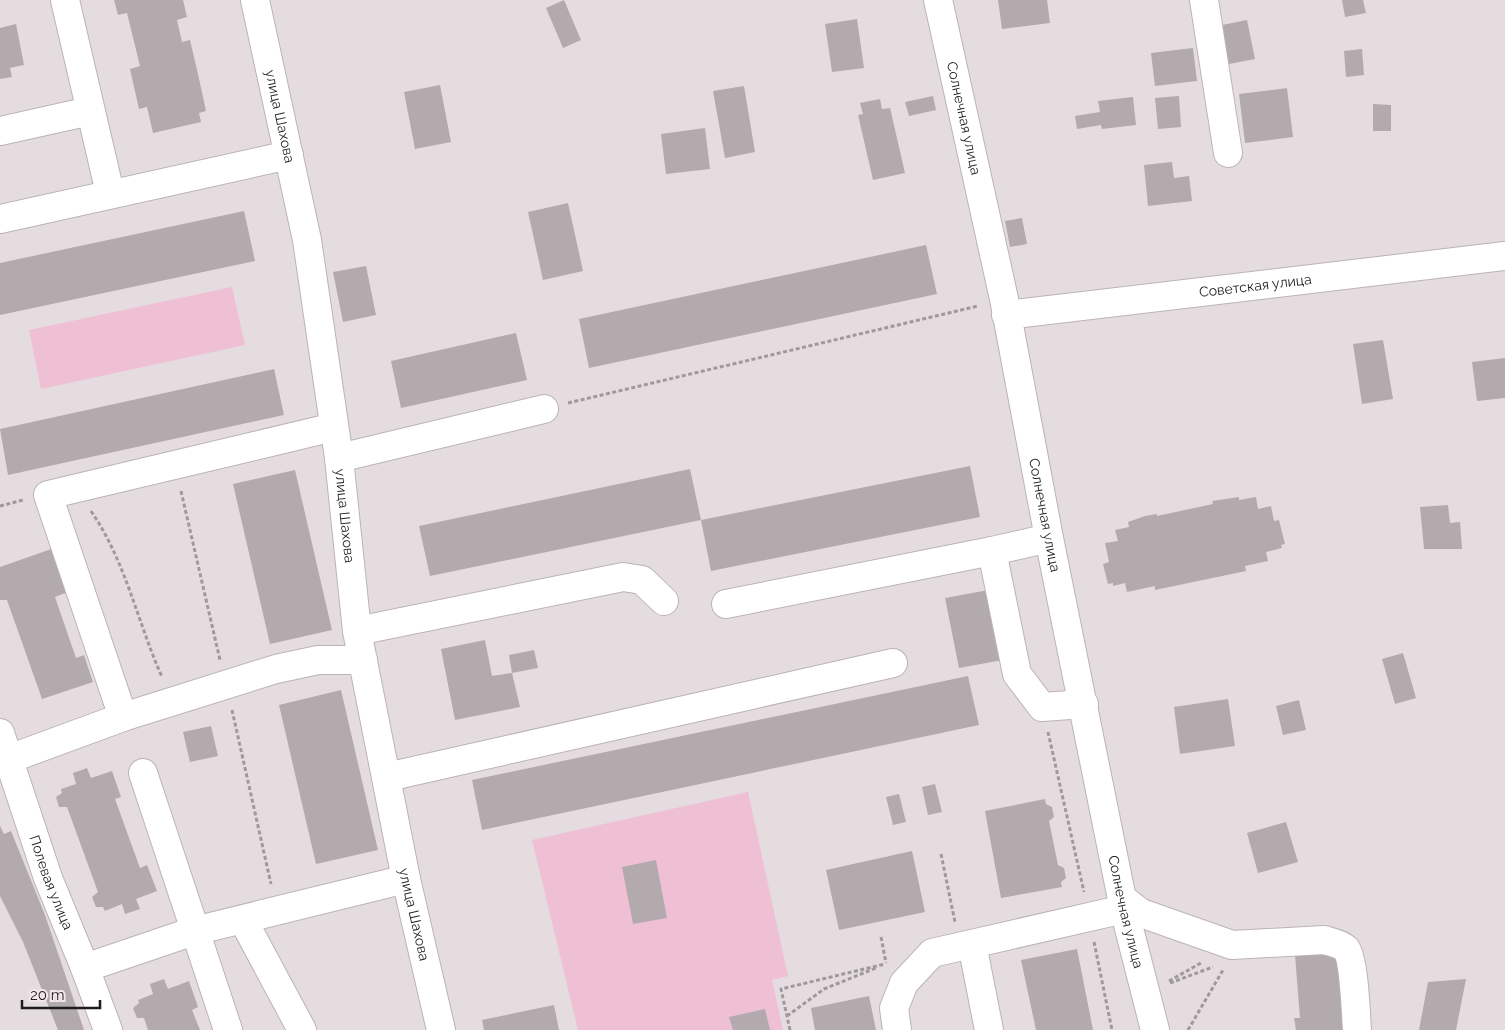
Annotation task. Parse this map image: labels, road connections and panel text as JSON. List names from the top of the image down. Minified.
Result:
{"streets":{"street":["улица Шахова","Солнечная улица","Советская улица","Полевая улица"]},"crossings":[["Солнечная улица","Советская улица"]],"scale_bar":"20 m"}
